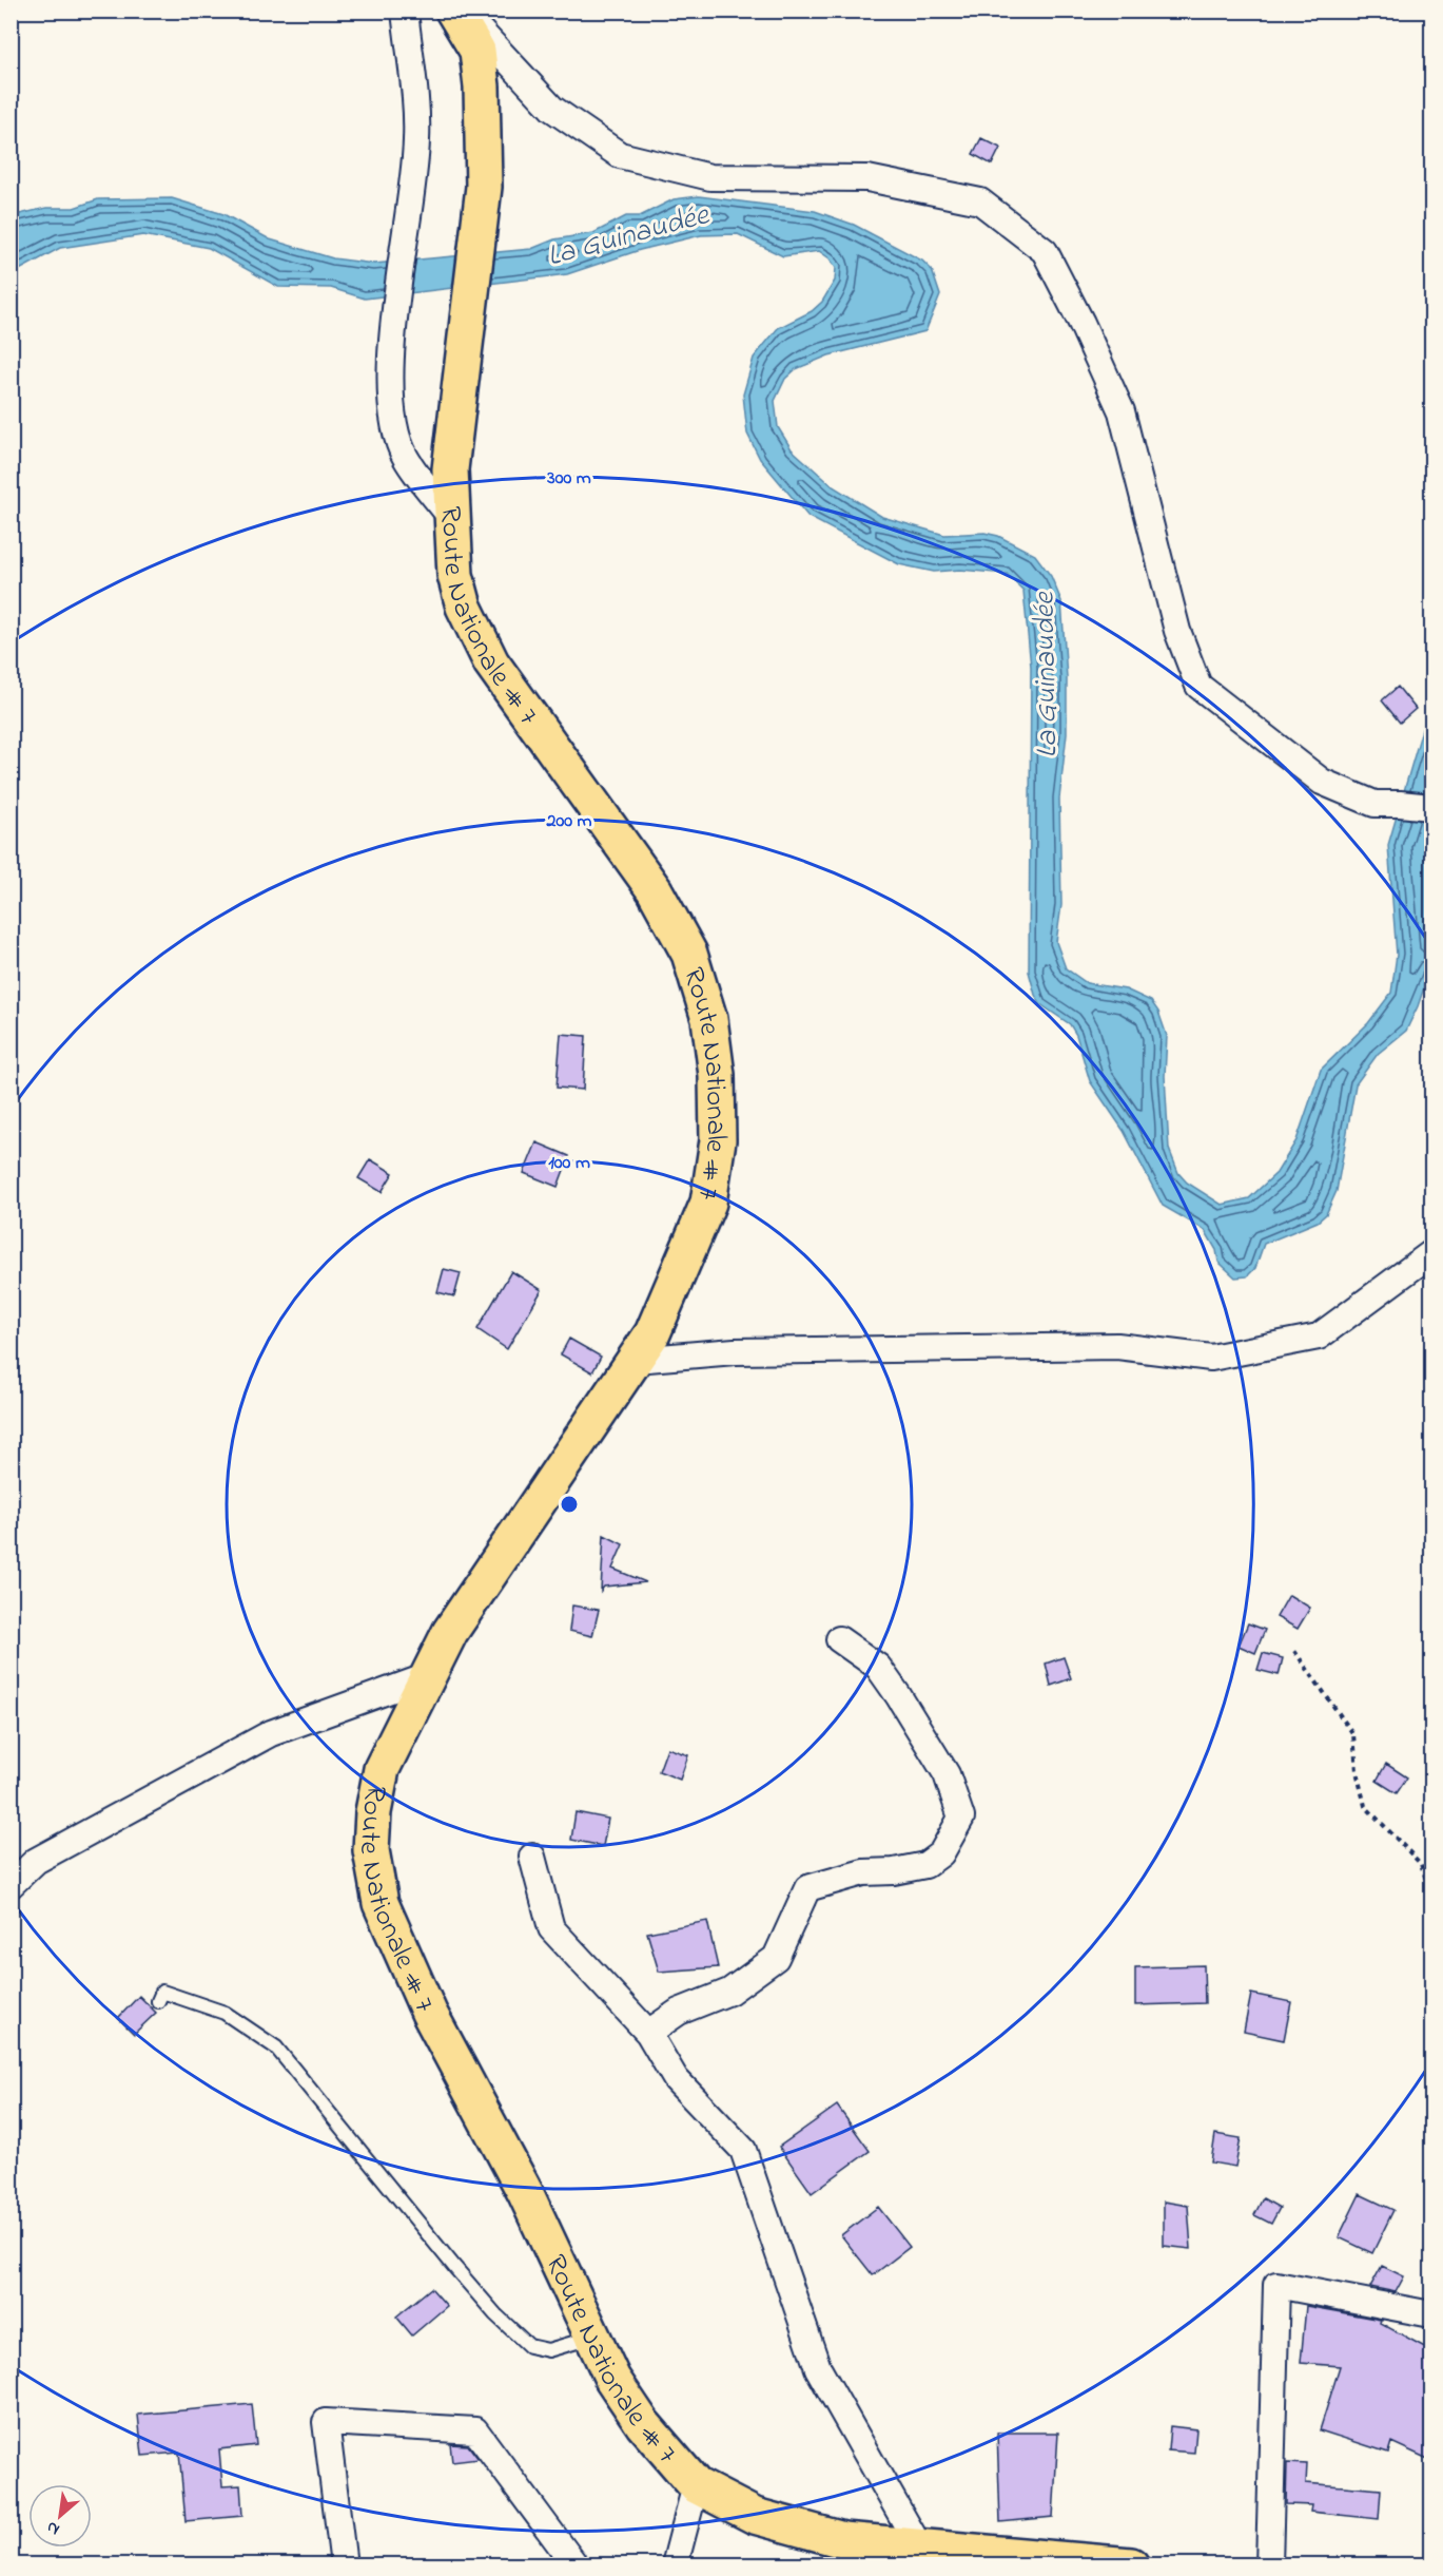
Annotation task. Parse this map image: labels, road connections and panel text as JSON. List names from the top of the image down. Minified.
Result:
{"streets":{"main road":["Route Nationale # 7"]},"water":["La Guinaudée"],"north":"bottom left","rings":["300 m","200 m","100 m"]}
